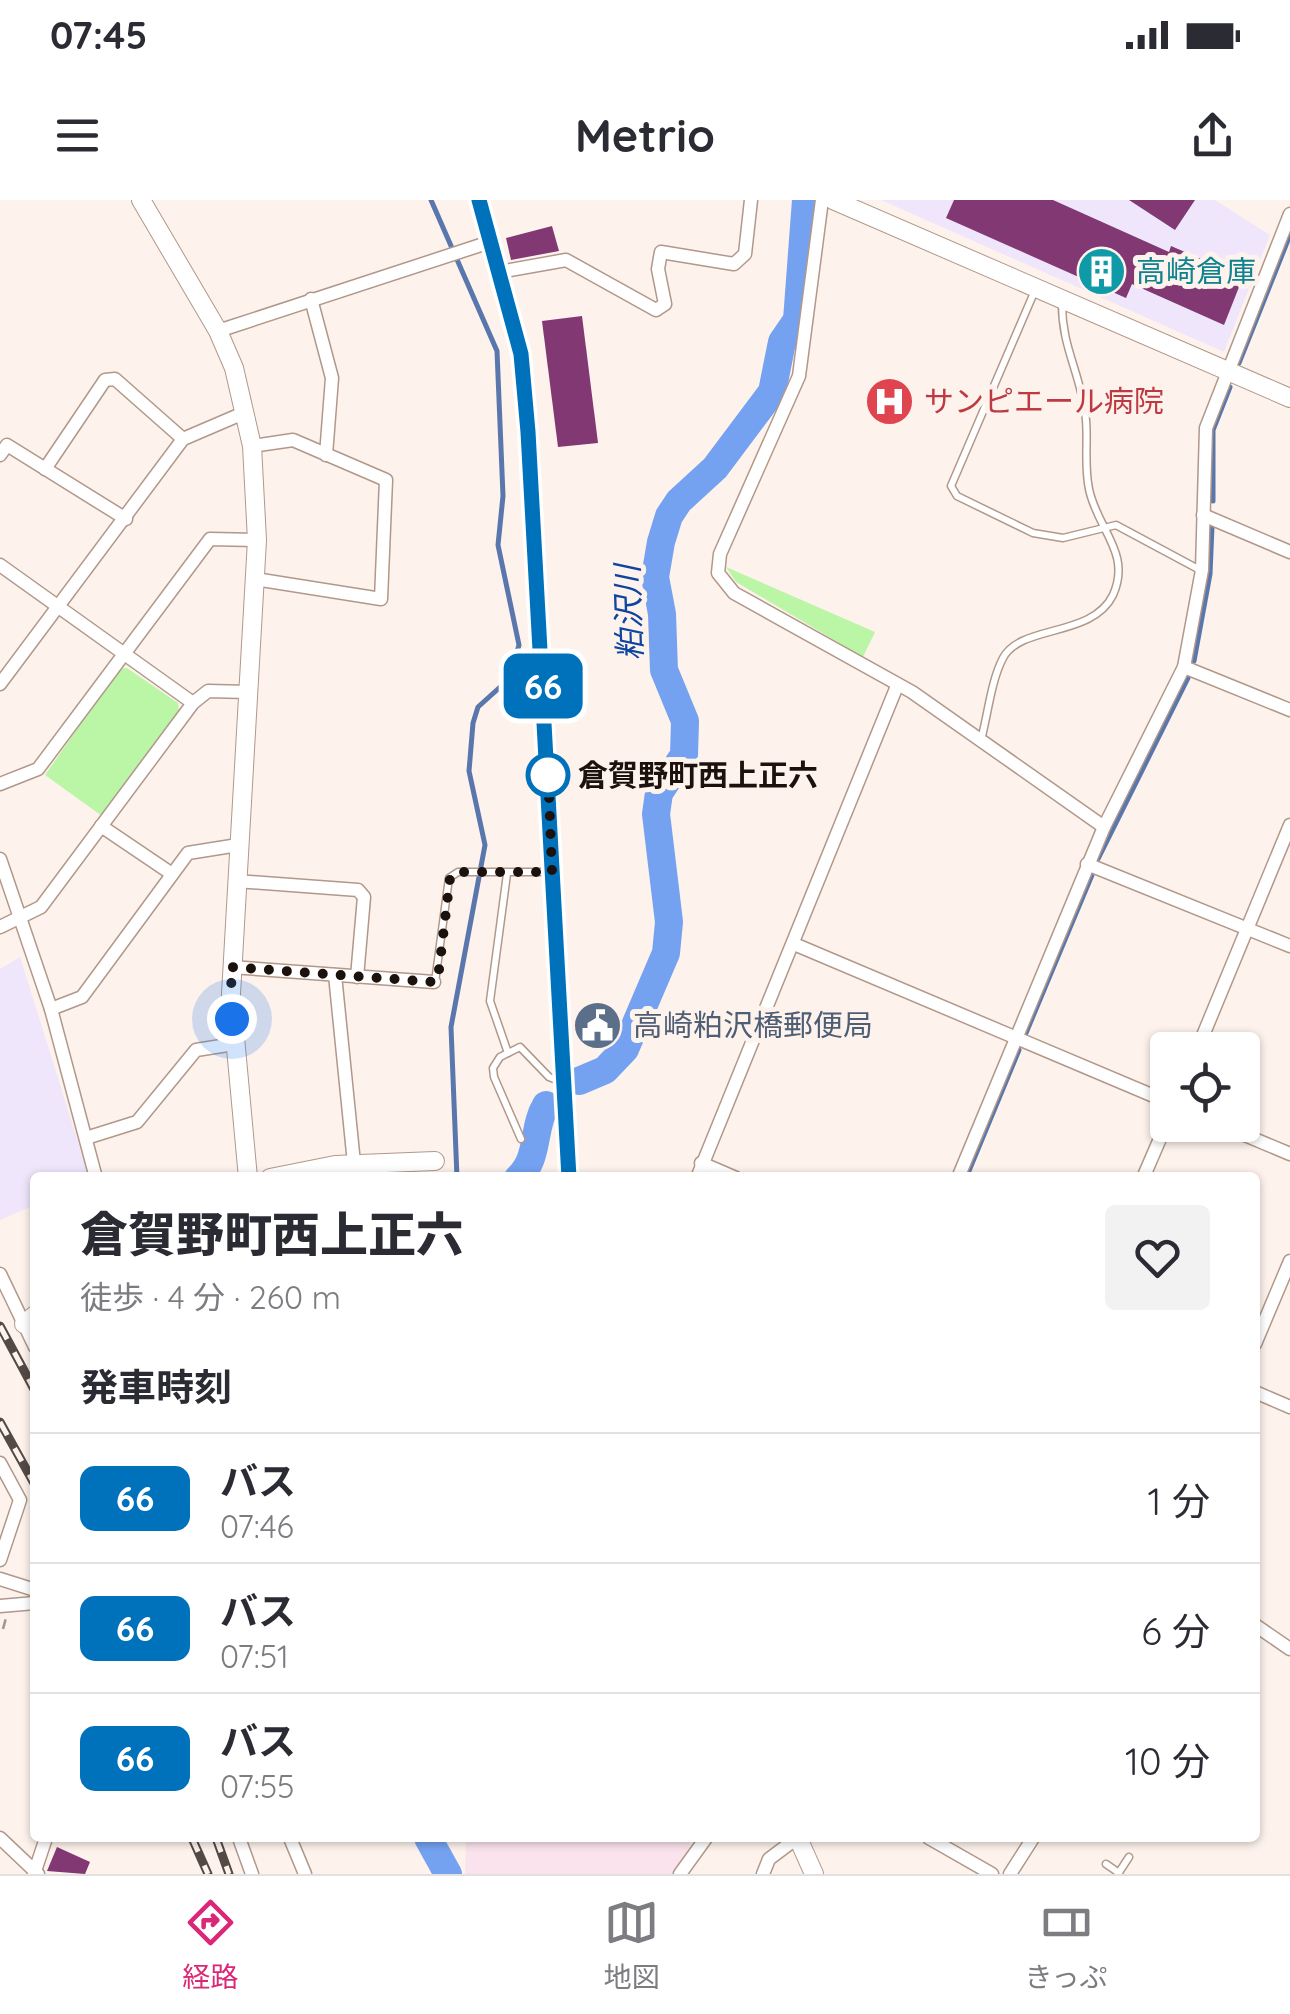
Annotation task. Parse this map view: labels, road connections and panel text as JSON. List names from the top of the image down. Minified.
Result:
{"water":["粕沢川"],"places":{"building":["高崎倉庫"],"hospital":["サンピエール病院"],"other":["倉賀野町西上正六"],"public building":["高崎粕沢橋郵便局"]},"lines":["bus line 66"],"page":{"status":"07:45","header":"Metrio","on_map":"66","heading":[["倉賀野町西上正六","徒歩 · 4 分 · 260 m"],"発車時刻"],"list":[{"mark":"66","name":"バス","note":"07:46","value":"1 分"},{"mark":"66","name":"バス","note":"07:51","value":"6 分"},{"mark":"66","name":"バス","note":"07:55","value":"10 分"}],"tabs":["経路","地図","きっぷ"]}}
